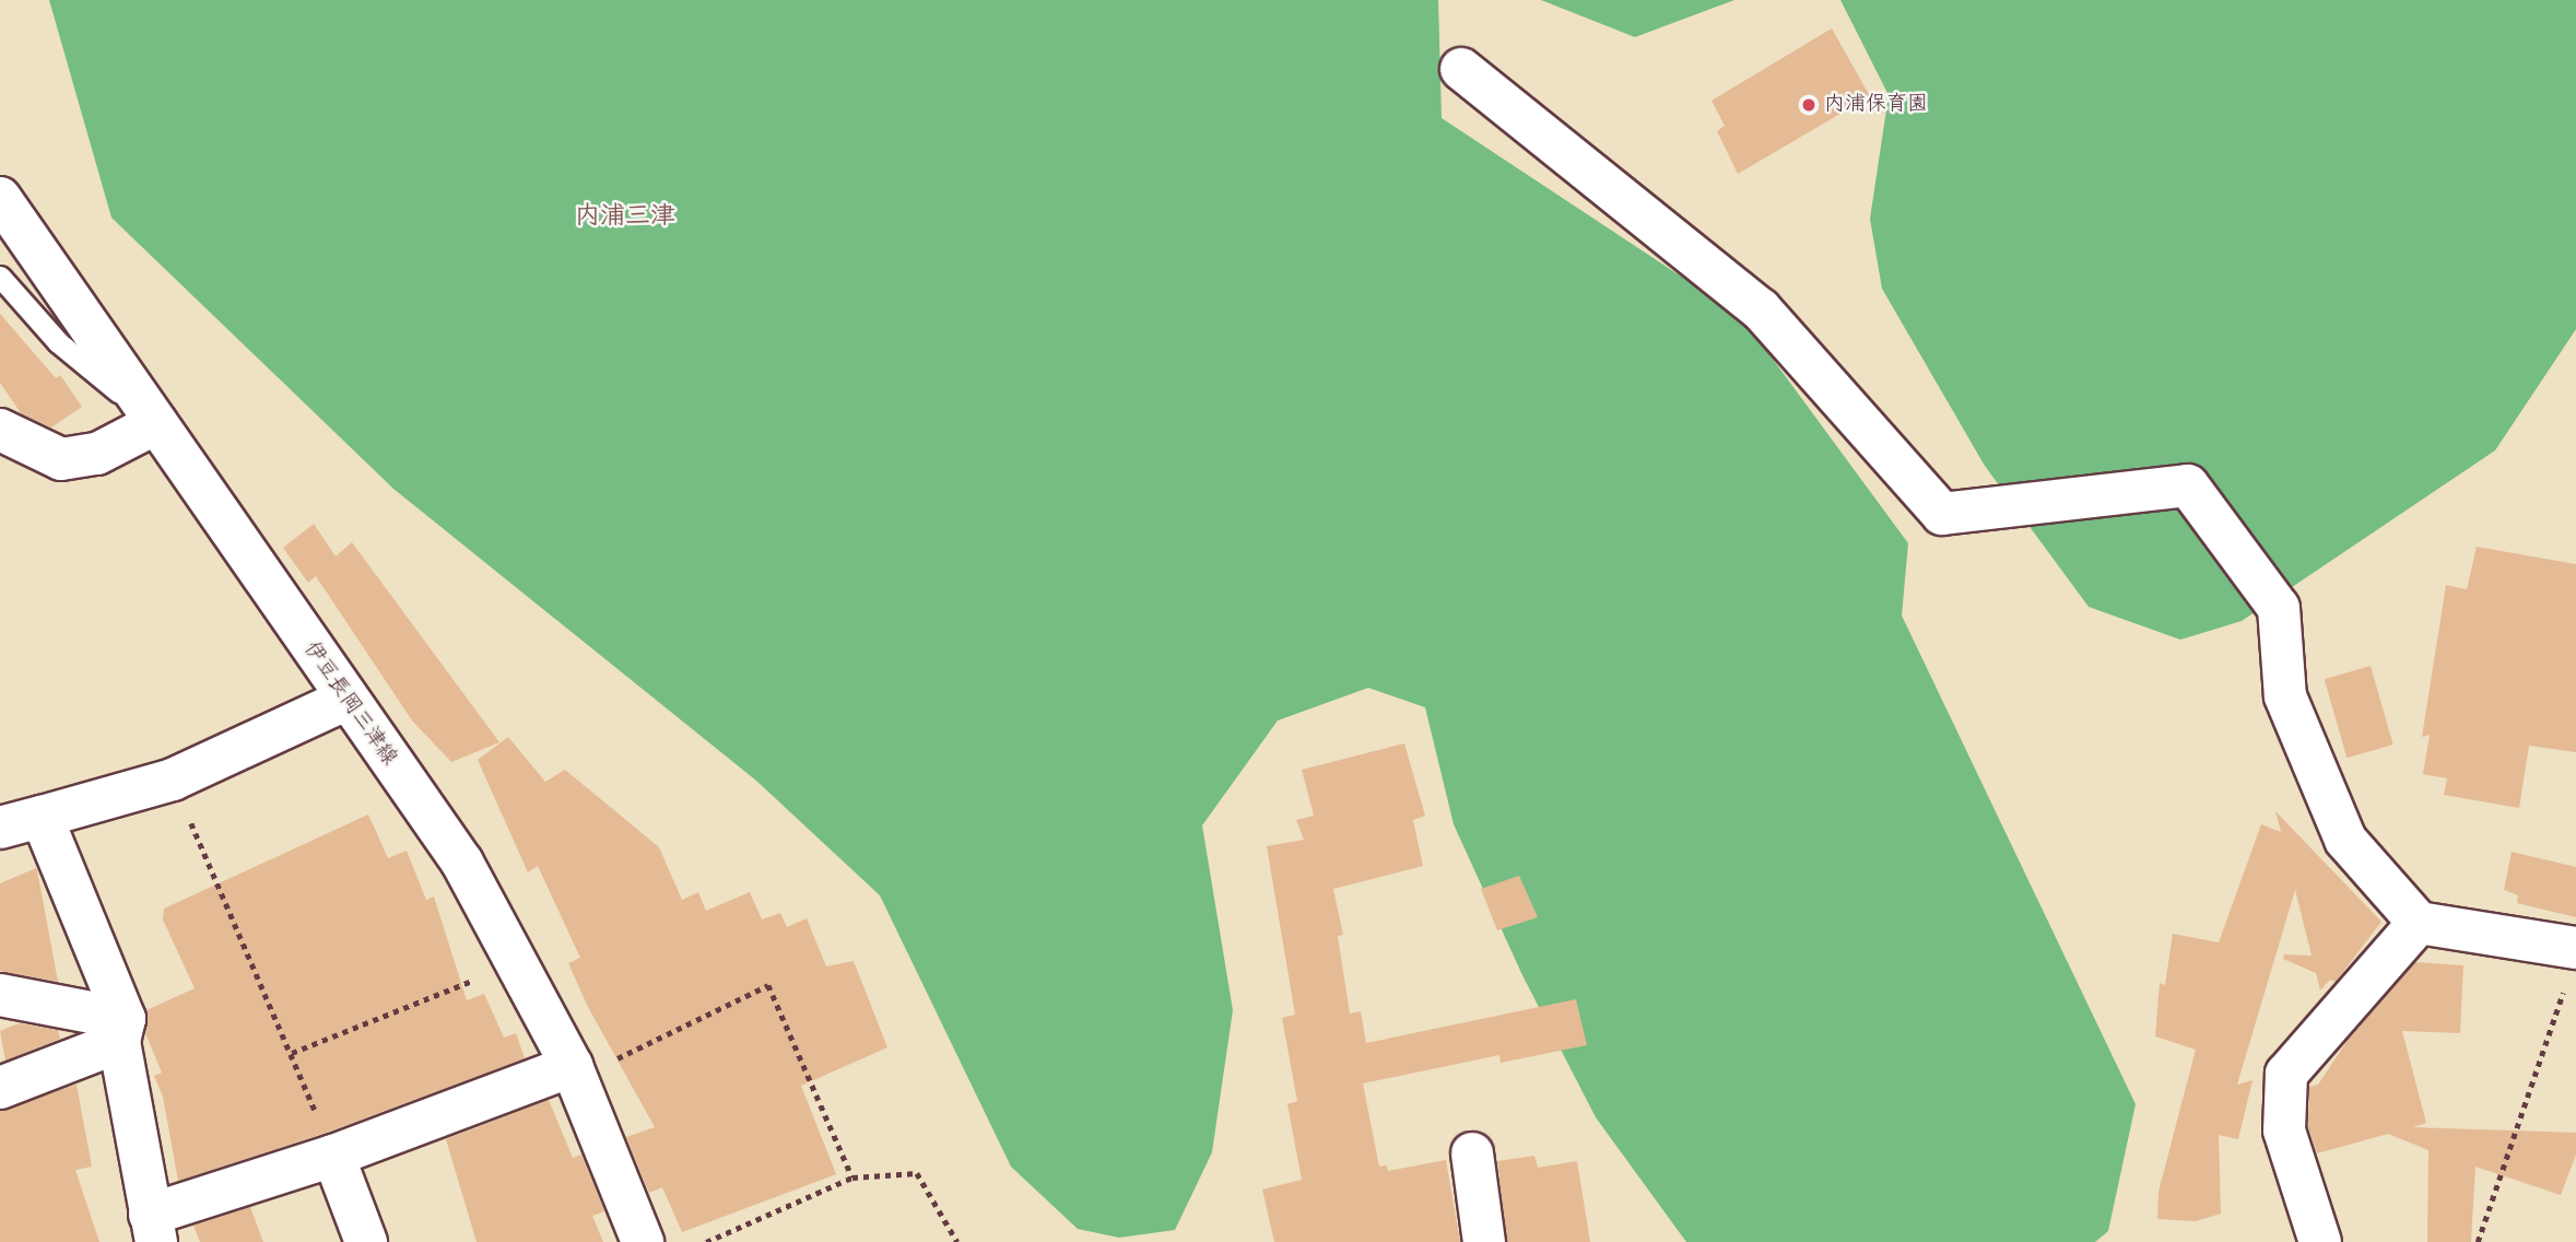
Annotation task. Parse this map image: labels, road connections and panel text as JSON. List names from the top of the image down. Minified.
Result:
{"streets":{"street":["伊豆長岡三津線"]},"districts":["内浦三津"],"places":["内浦保育園"]}
